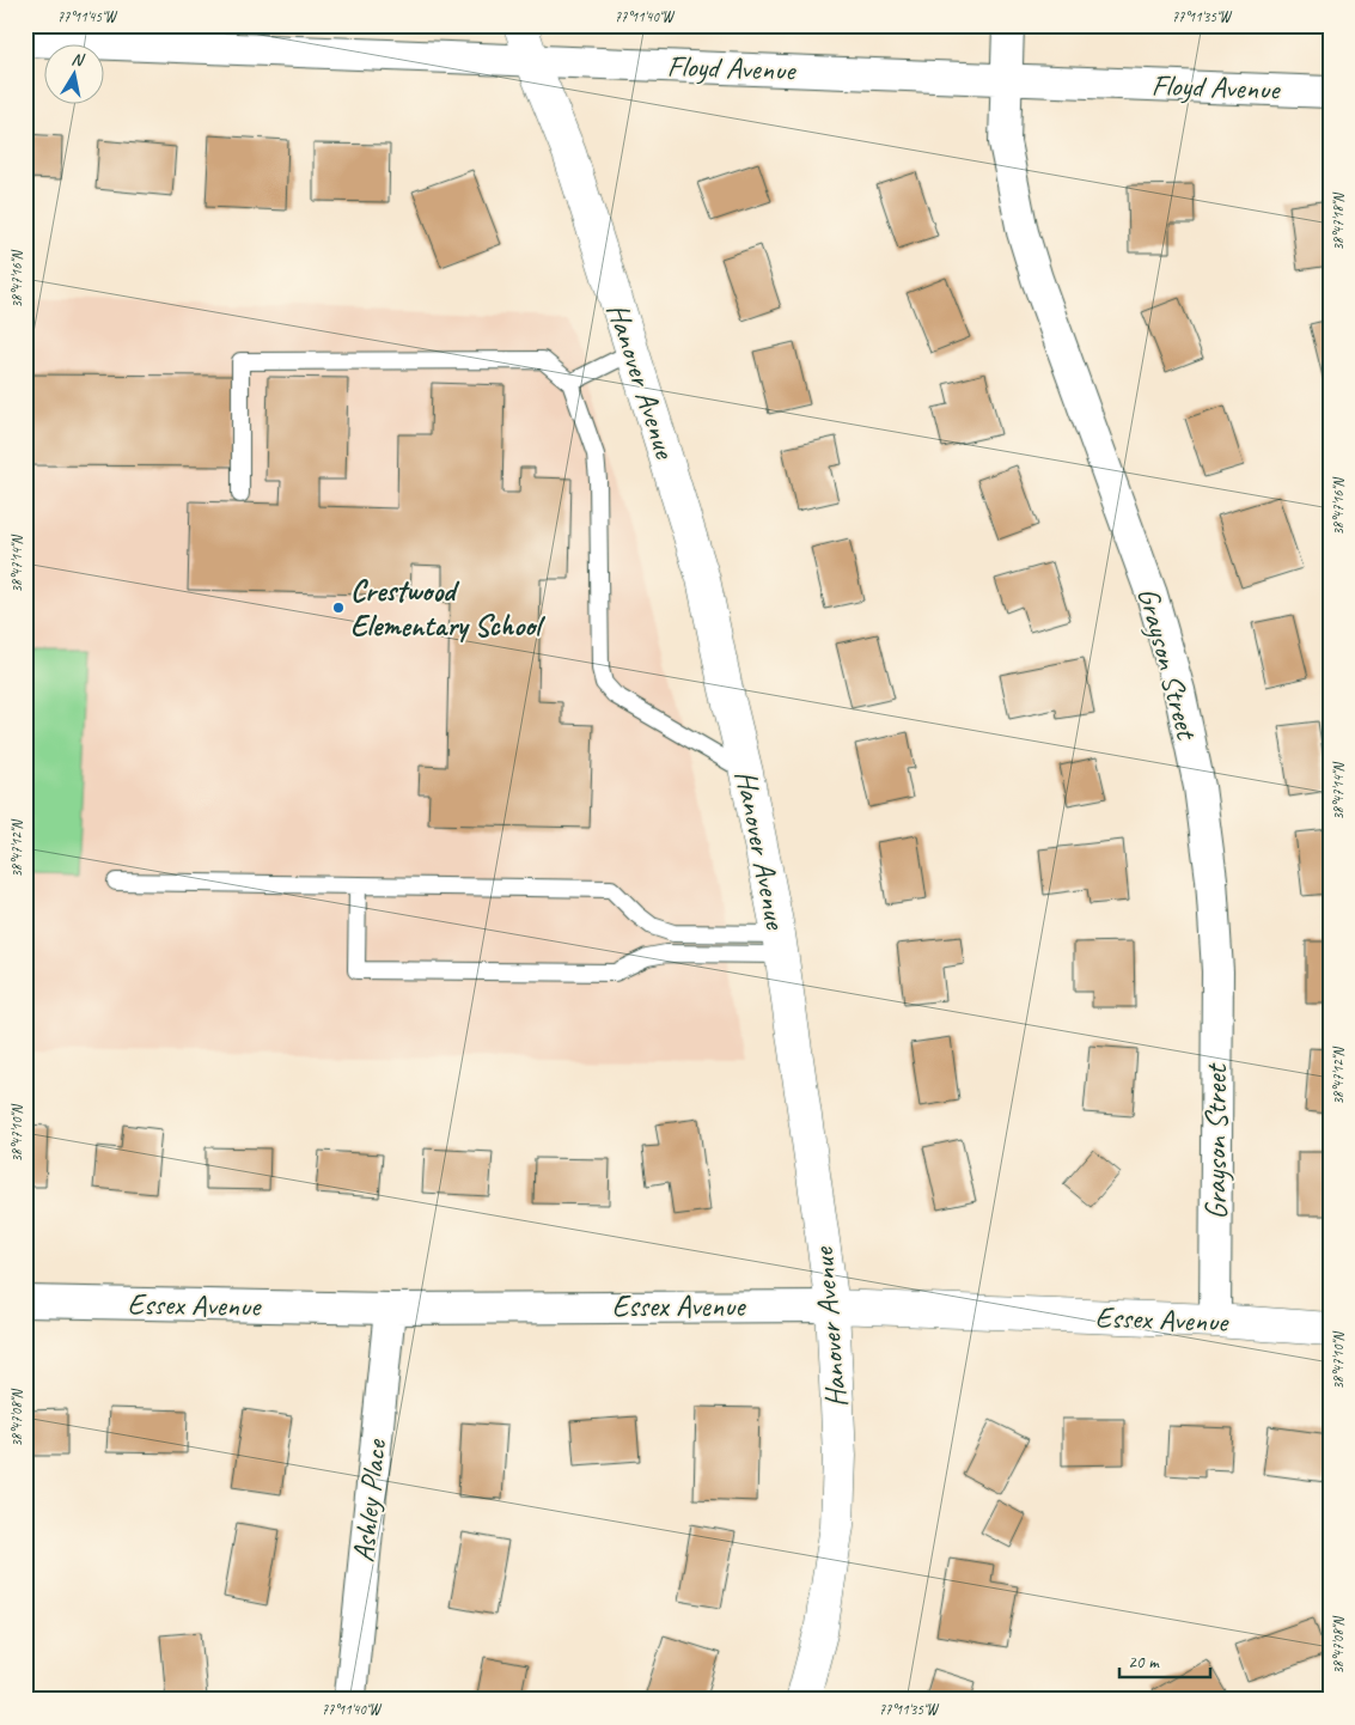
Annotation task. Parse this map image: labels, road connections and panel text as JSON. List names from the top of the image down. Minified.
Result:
{"streets":{"street":["Floyd Avenue","Hanover Avenue","Grayson Street","Essex Avenue","Ashley Place"]},"crossings":[["Floyd Avenue","Hanover Avenue"],["Floyd Avenue","Grayson Street"],["Hanover Avenue","Essex Avenue"],["Grayson Street","Essex Avenue"],["Essex Avenue","Ashley Place"]],"places":["Crestwood Elementary School"],"scale_bar":"20 m","north":"top","coordinates":["77°11'45\"W","77°11'40\"W","77°11'35\"W","38°47'18\"N","38°47'16\"N","38°47'14\"N","38°47'12\"N","38°47'10\"N","38°47'08\"N"]}
